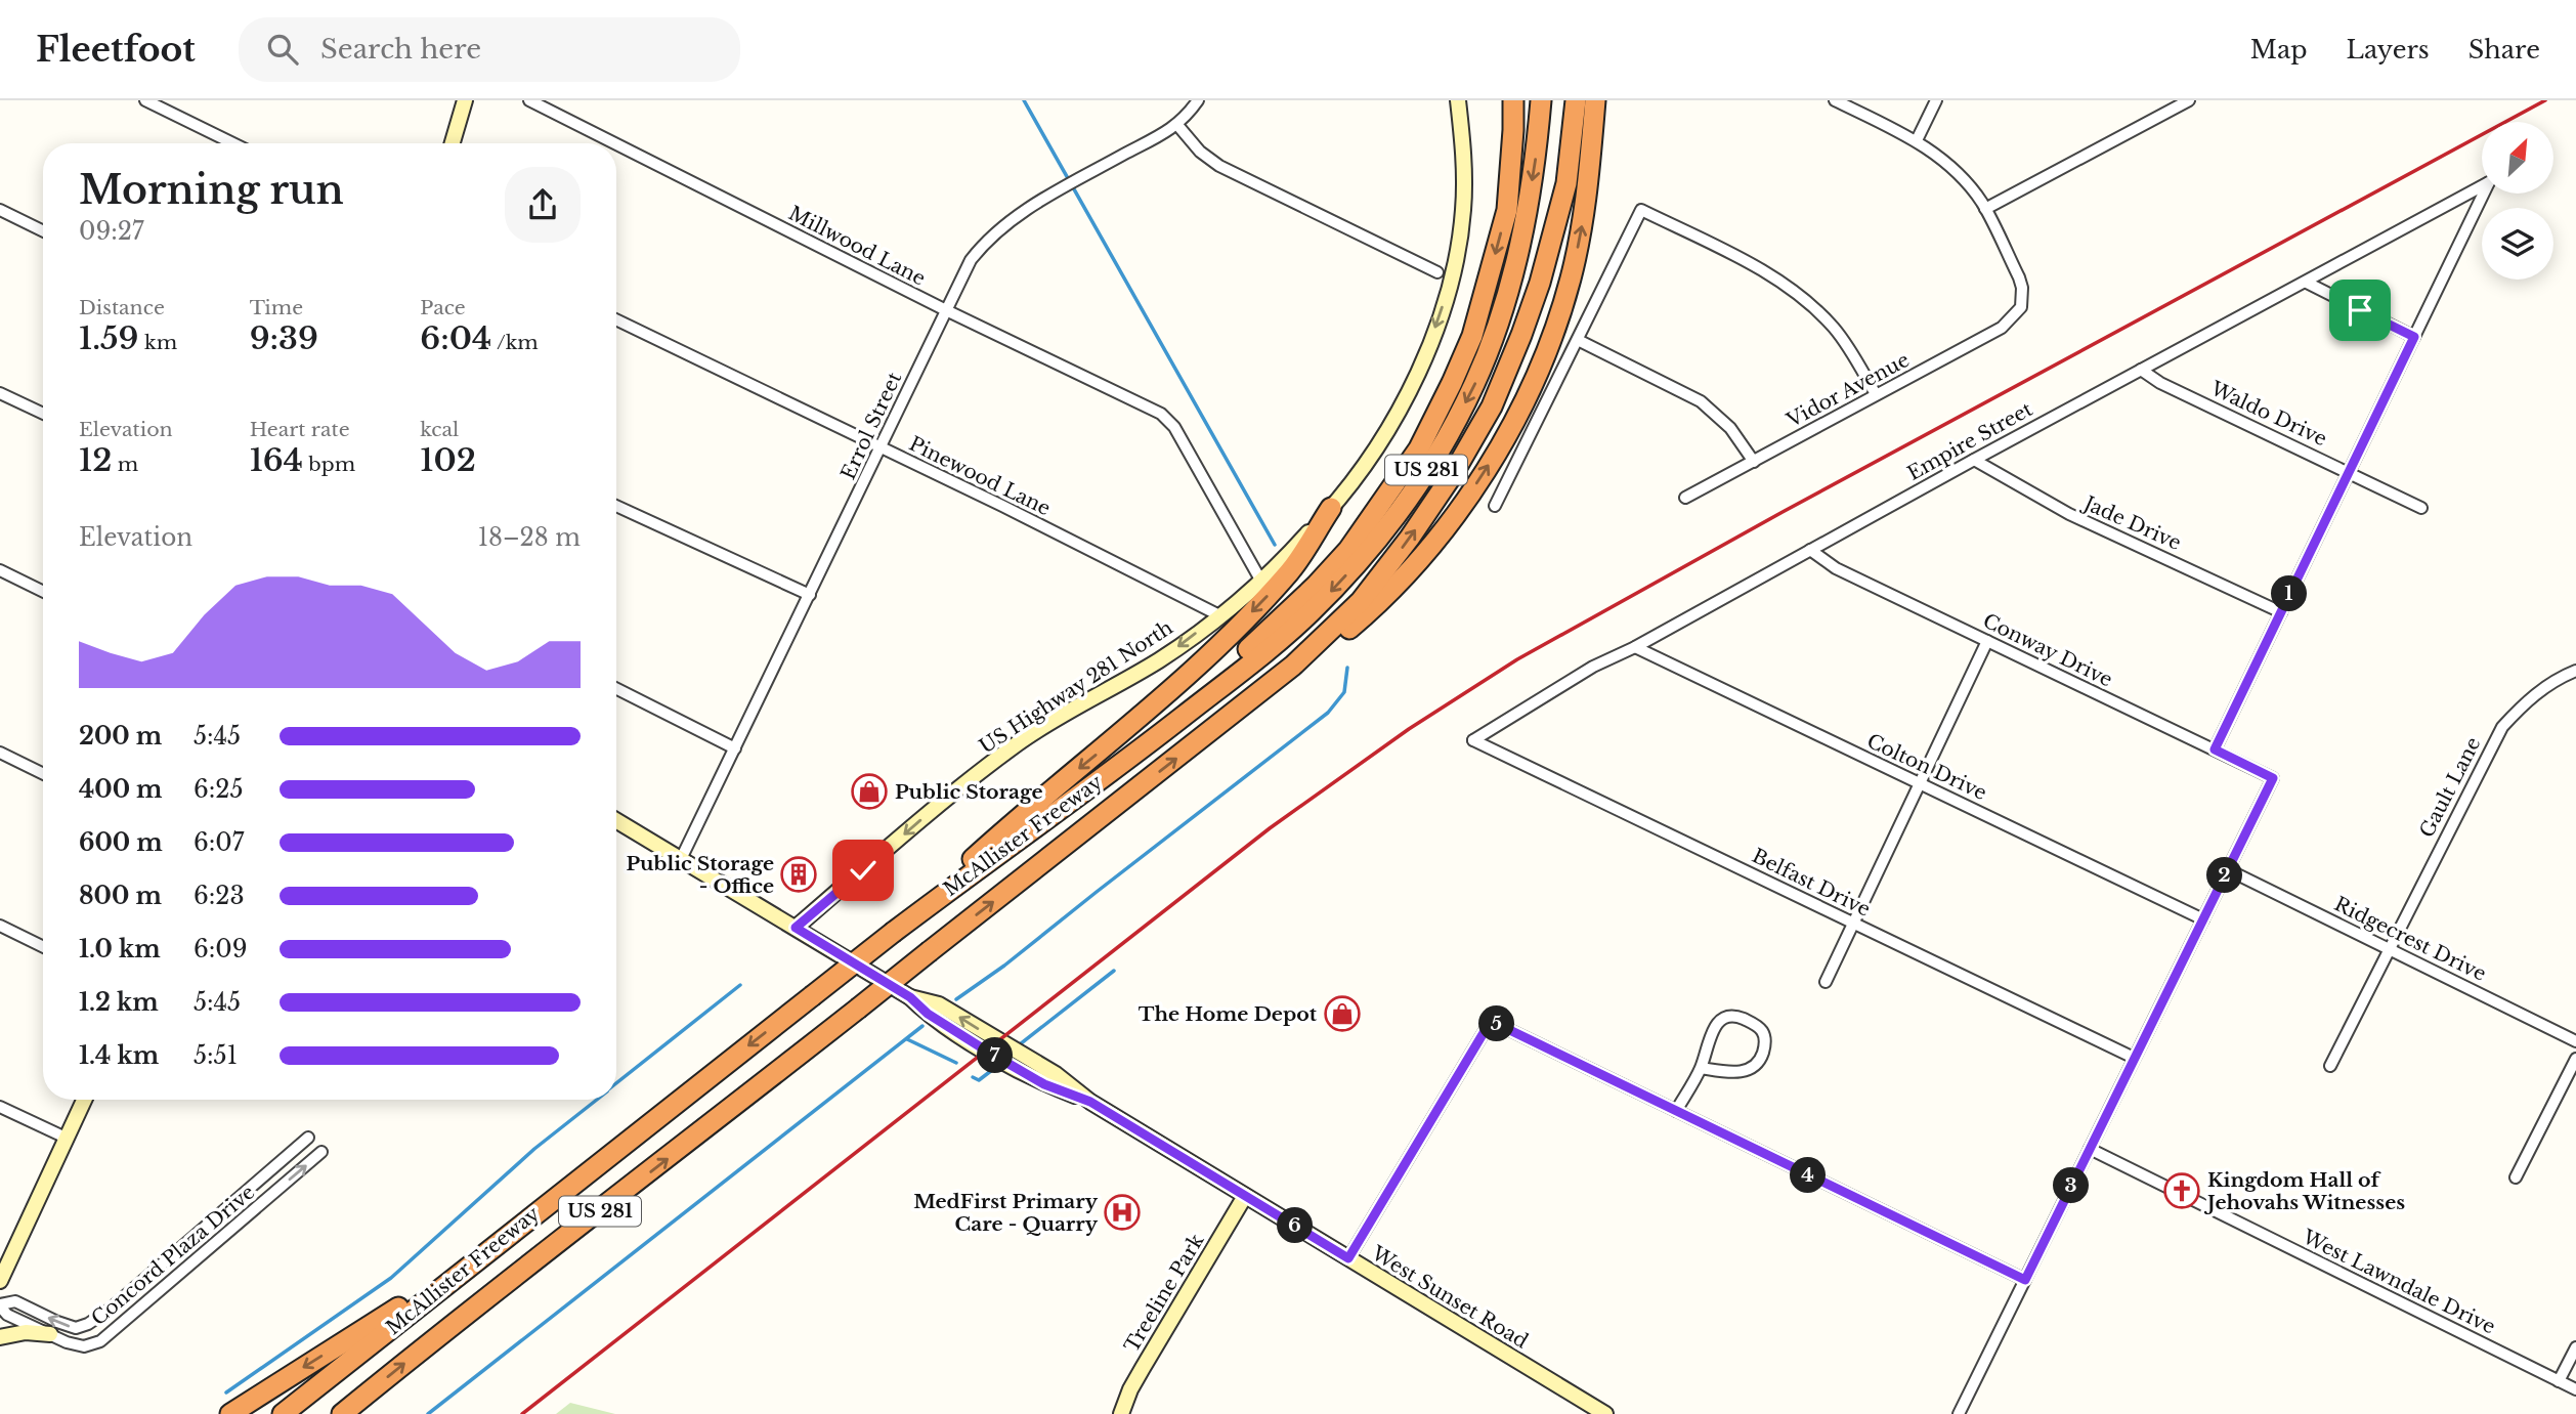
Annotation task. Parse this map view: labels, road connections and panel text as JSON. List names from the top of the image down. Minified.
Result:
{"streets":{"highway":["US 281","McAllister Freeway"],"main road":["US Highway 281 North","Treeline Park","West Sunset Road"],"street":["Millwood Lane","Vidor Avenue","Waldo Drive","Errol Street","Empire Street","Pinewood Lane","Jade Drive","Conway Drive","Colton Drive","Gault Lane","Belfast Drive","Ridgecrest Drive","Concord Plaza Drive","West Lawndale Drive"]},"crossings":[["Millwood Lane","Errol Street"],["Millwood Lane","US Highway 281 North"],["Waldo Drive","Empire Street"],["Errol Street","Pinewood Lane"],["Errol Street","West Sunset Road"],["Empire Street","Jade Drive"],["Empire Street","Conway Drive"],["Empire Street","Colton Drive"],["Empire Street","Belfast Drive"],["Pinewood Lane","US Highway 281 North"],["Conway Drive","Ridgecrest Drive"],["US Highway 281 North","West Sunset Road"],["Gault Lane","Ridgecrest Drive"],["Treeline Park","West Sunset Road"]],"one_way":["US Highway 281 North"],"places":{"shop":["Public Storage","The Home Depot"],"building":["Public Storage - Office"],"church":["Kingdom Hall of Jehovahs Witnesses"],"hospital":["MedFirst Primary Care - Quarry"]},"north":"top right","page":{"header":"Fleetfoot","search":"Search here","nav":["Map","Layers","Share"],"heading":["Morning run","09:27"],"stats":[["Distance","1.59 km"],["Time","9:39"],["Pace","6:04 /km"],["Elevation","12 m"],["Heart rate","164 bpm"],["kcal","102"]],"chart":["Elevation","18–28 m"],"pins":["1","2","5","7","4","3","6"],"list":[{"name":"200 m","note":"5:45"},{"name":"400 m","note":"6:25"},{"name":"600 m","note":"6:07"},{"name":"800 m","note":"6:23"},{"name":"1.0 km","note":"6:09"},{"name":"1.2 km","note":"5:45"},{"name":"1.4 km","note":"5:51"}]}}
